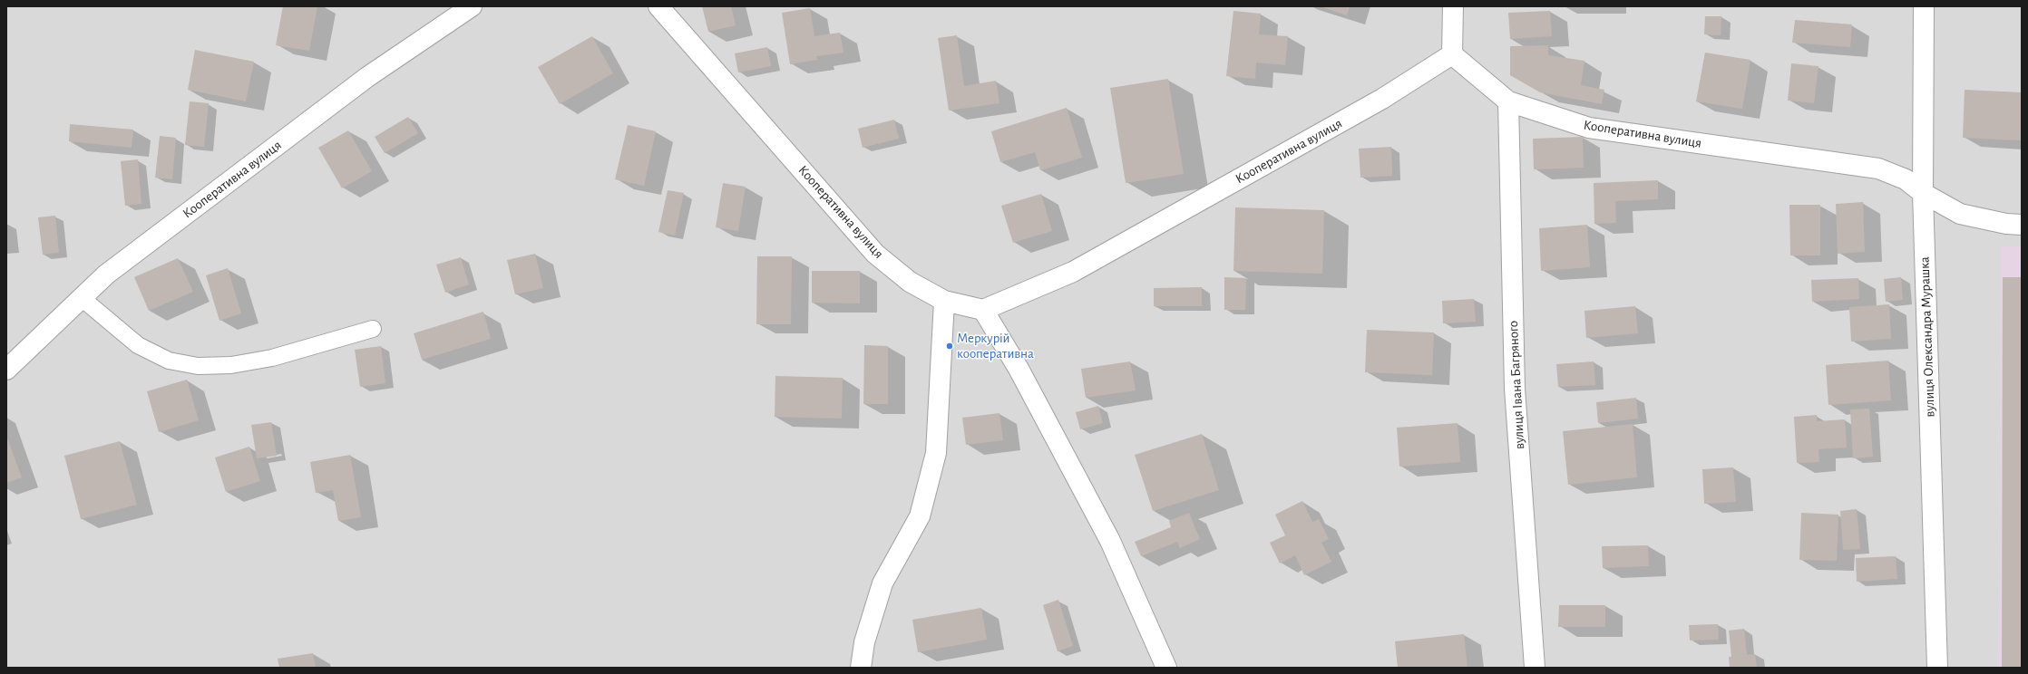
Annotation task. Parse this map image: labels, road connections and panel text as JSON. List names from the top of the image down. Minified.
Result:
{"streets":{"street":["Кооперативна вулиця","вулиця Олександра Мурашка","вулиця Івана Багряного"]},"crossings":[["Кооперативна вулиця","вулиця Олександра Мурашка"],["Кооперативна вулиця","вулиця Івана Багряного"]],"places":["Меркурій кооперативна"]}
